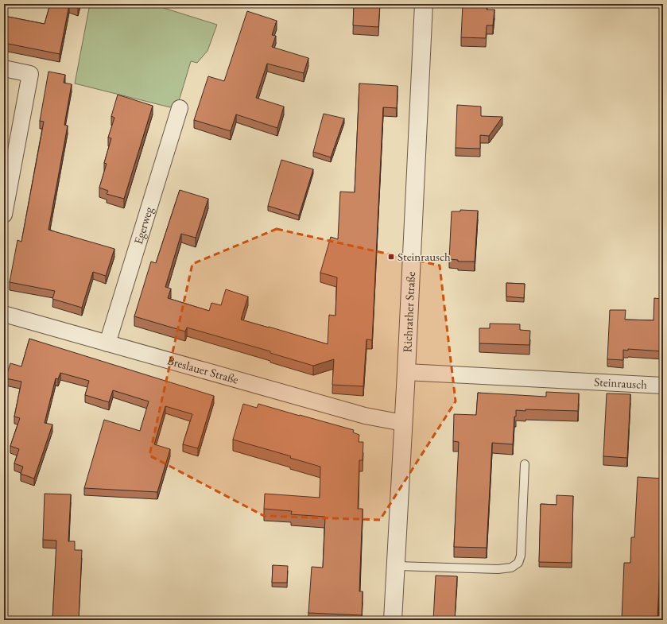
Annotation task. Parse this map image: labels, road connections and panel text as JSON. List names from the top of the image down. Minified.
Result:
{"streets":{"street":["Egerweg","Richrather Straße","Breslauer Straße","Steinrausch"]},"crossings":[["Egerweg","Breslauer Straße"],["Richrather Straße","Breslauer Straße"],["Richrather Straße","Steinrausch"]],"places":{"transit":["Steinrausch"]}}
